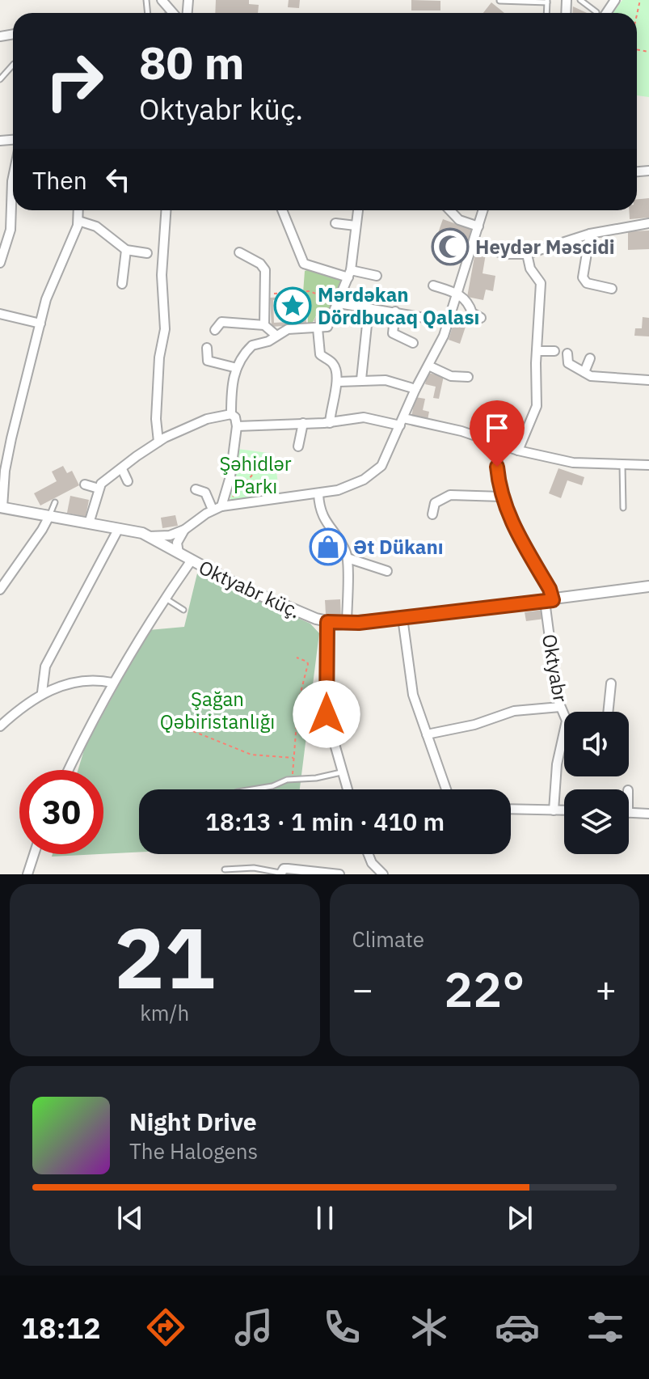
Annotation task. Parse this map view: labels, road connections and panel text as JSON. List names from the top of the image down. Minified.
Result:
{"streets":{"street":["Oktyabr küç.","Oktyabr"]},"crossings":[["Oktyabr küç.","Oktyabr"]],"parks":["Şəhidlər Parkı","Şağan Qəbiristanlığı"],"places":{"mosque":["Heydər Məscidi"],"place":["Mərdəkan Dördbucaq Qalası"],"shop":["Ət Dükanı"]},"page":{"turn":["80 m","Oktyabr küç."],"then":"Then","limit":"30","trip":"18:13 · 1 min · 410 m","tile":[["21","km/h"],"Climate"],"heat":["−","22°","+"],"song":["Night Drive","The Halogens"],"tabs":"18:12"}}
